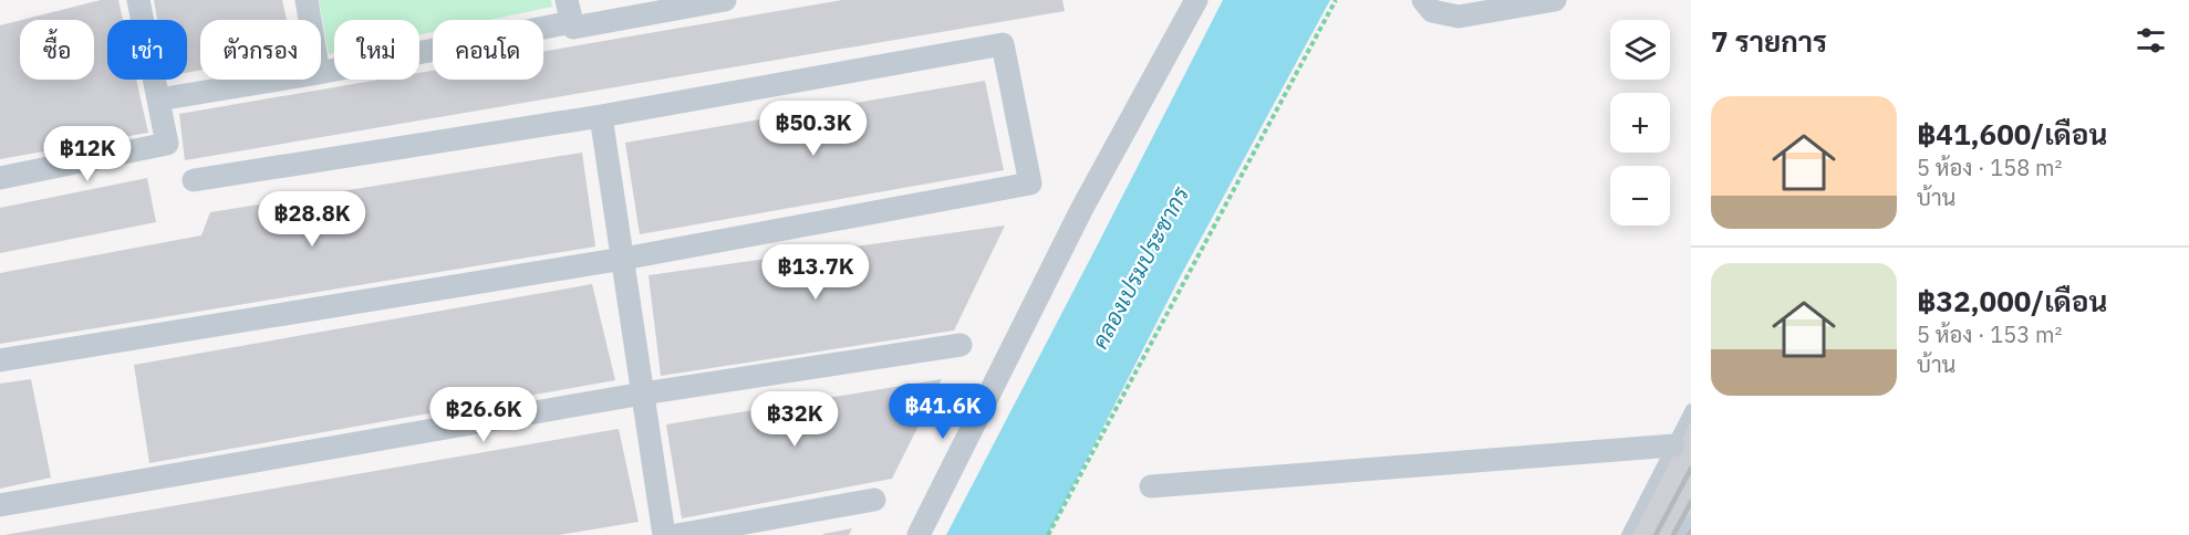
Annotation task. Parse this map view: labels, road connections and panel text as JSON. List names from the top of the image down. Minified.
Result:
{"water":["คลองเปรมประชากร"],"page":{"heading":"7 รายการ","map_buttons":["+","−"],"chip":["ซื้อ","เช่า","ตัวกรอง","ใหม่","คอนโด"],"list":[{"name":"฿41,600/เดือน","note":"5 ห้อง · 158 m² · บ้าน"},{"name":"฿32,000/เดือน","note":"5 ห้อง · 153 m² · บ้าน"}],"price":["฿50.3K","฿12K","฿28.8K","฿13.7K","฿41.6K","฿26.6K","฿32K"]}}
